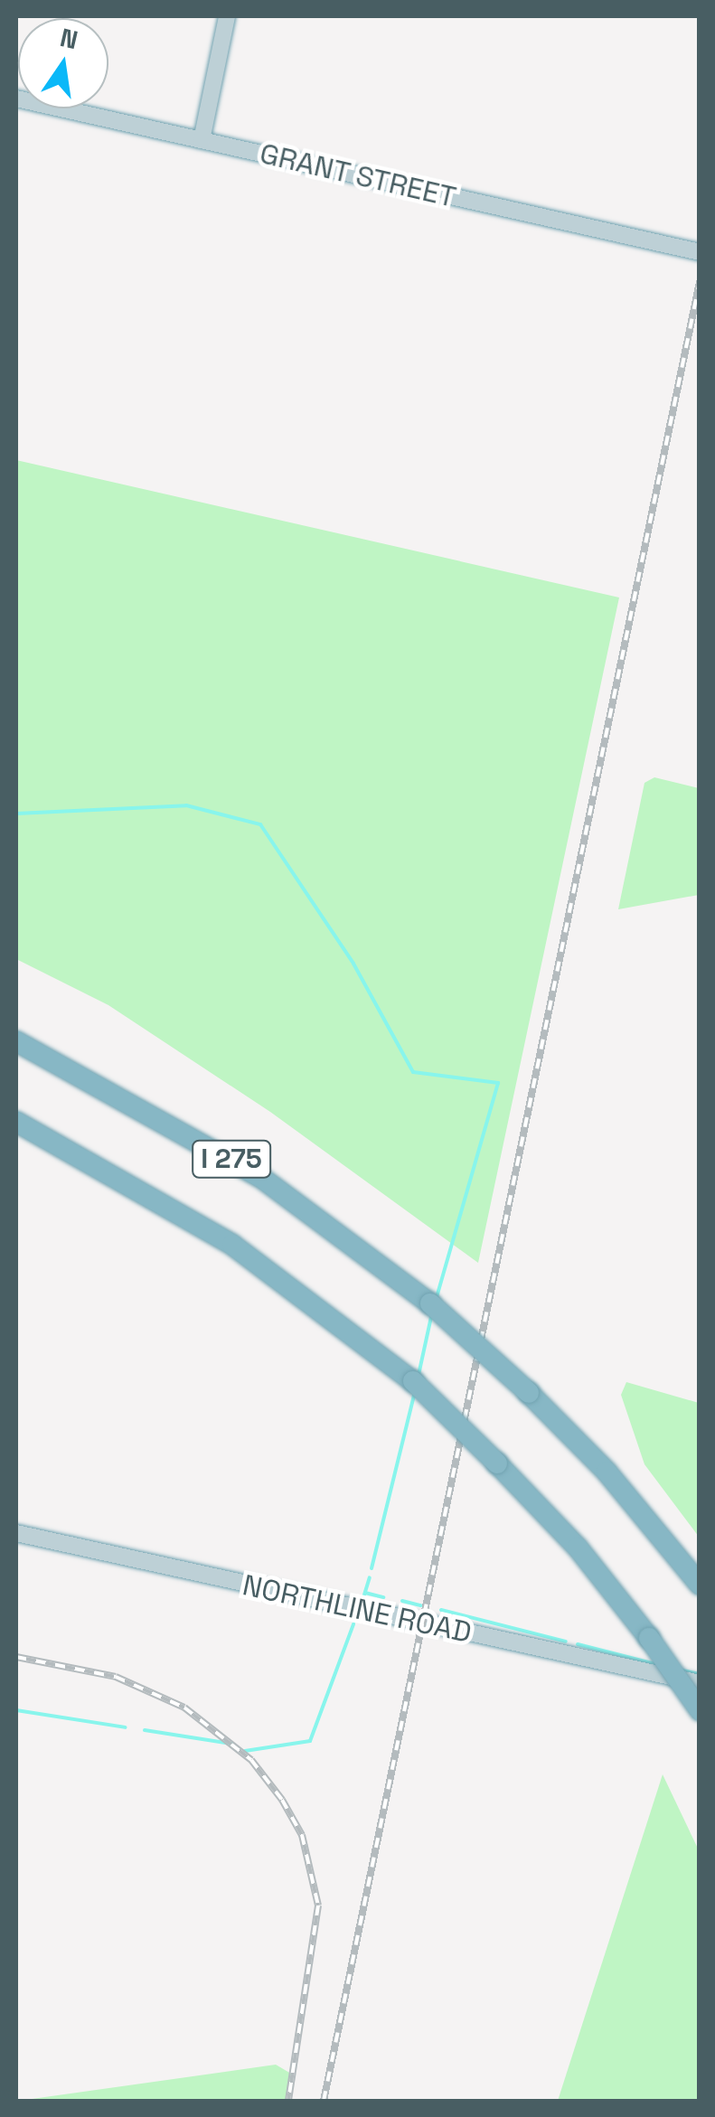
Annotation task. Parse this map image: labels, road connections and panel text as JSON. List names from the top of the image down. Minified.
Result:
{"streets":{"highway":["I 275"],"street":["GRANT STREET","NORTHLINE ROAD"]},"north":"top"}
